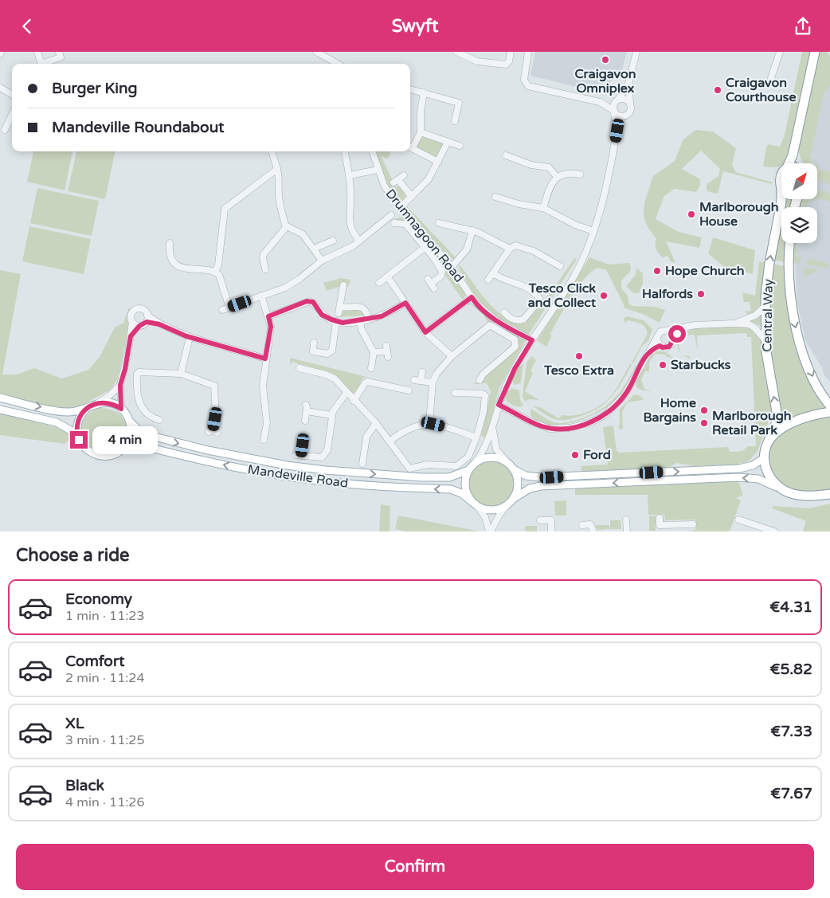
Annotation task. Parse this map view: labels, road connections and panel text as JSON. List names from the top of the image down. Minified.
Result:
{"streets":{"highway":["Central Way"],"main road":["Mandeville Road"],"street":["Drumnagoon Road"]},"places":["Craigavon Omniplex","Craigavon Courthouse","Marlborough House","Hope Church","Halfords","Tesco Click and Collect","Tesco Extra","Starbucks","Home Bargains","Marlborough Retail Park","Ford"],"north":"top right","page":{"header":"Swyft","banner":["Burger King","Mandeville Roundabout"],"bubble":"4 min","heading":"Choose a ride","list":[{"name":"Economy","note":"1 min · 11:23","value":"€4.31"},{"name":"Comfort","note":"2 min · 11:24","value":"€5.82"},{"name":"XL","note":"3 min · 11:25","value":"€7.33"},{"name":"Black","note":"4 min · 11:26","value":"€7.67"}],"buttons":"Confirm"}}
